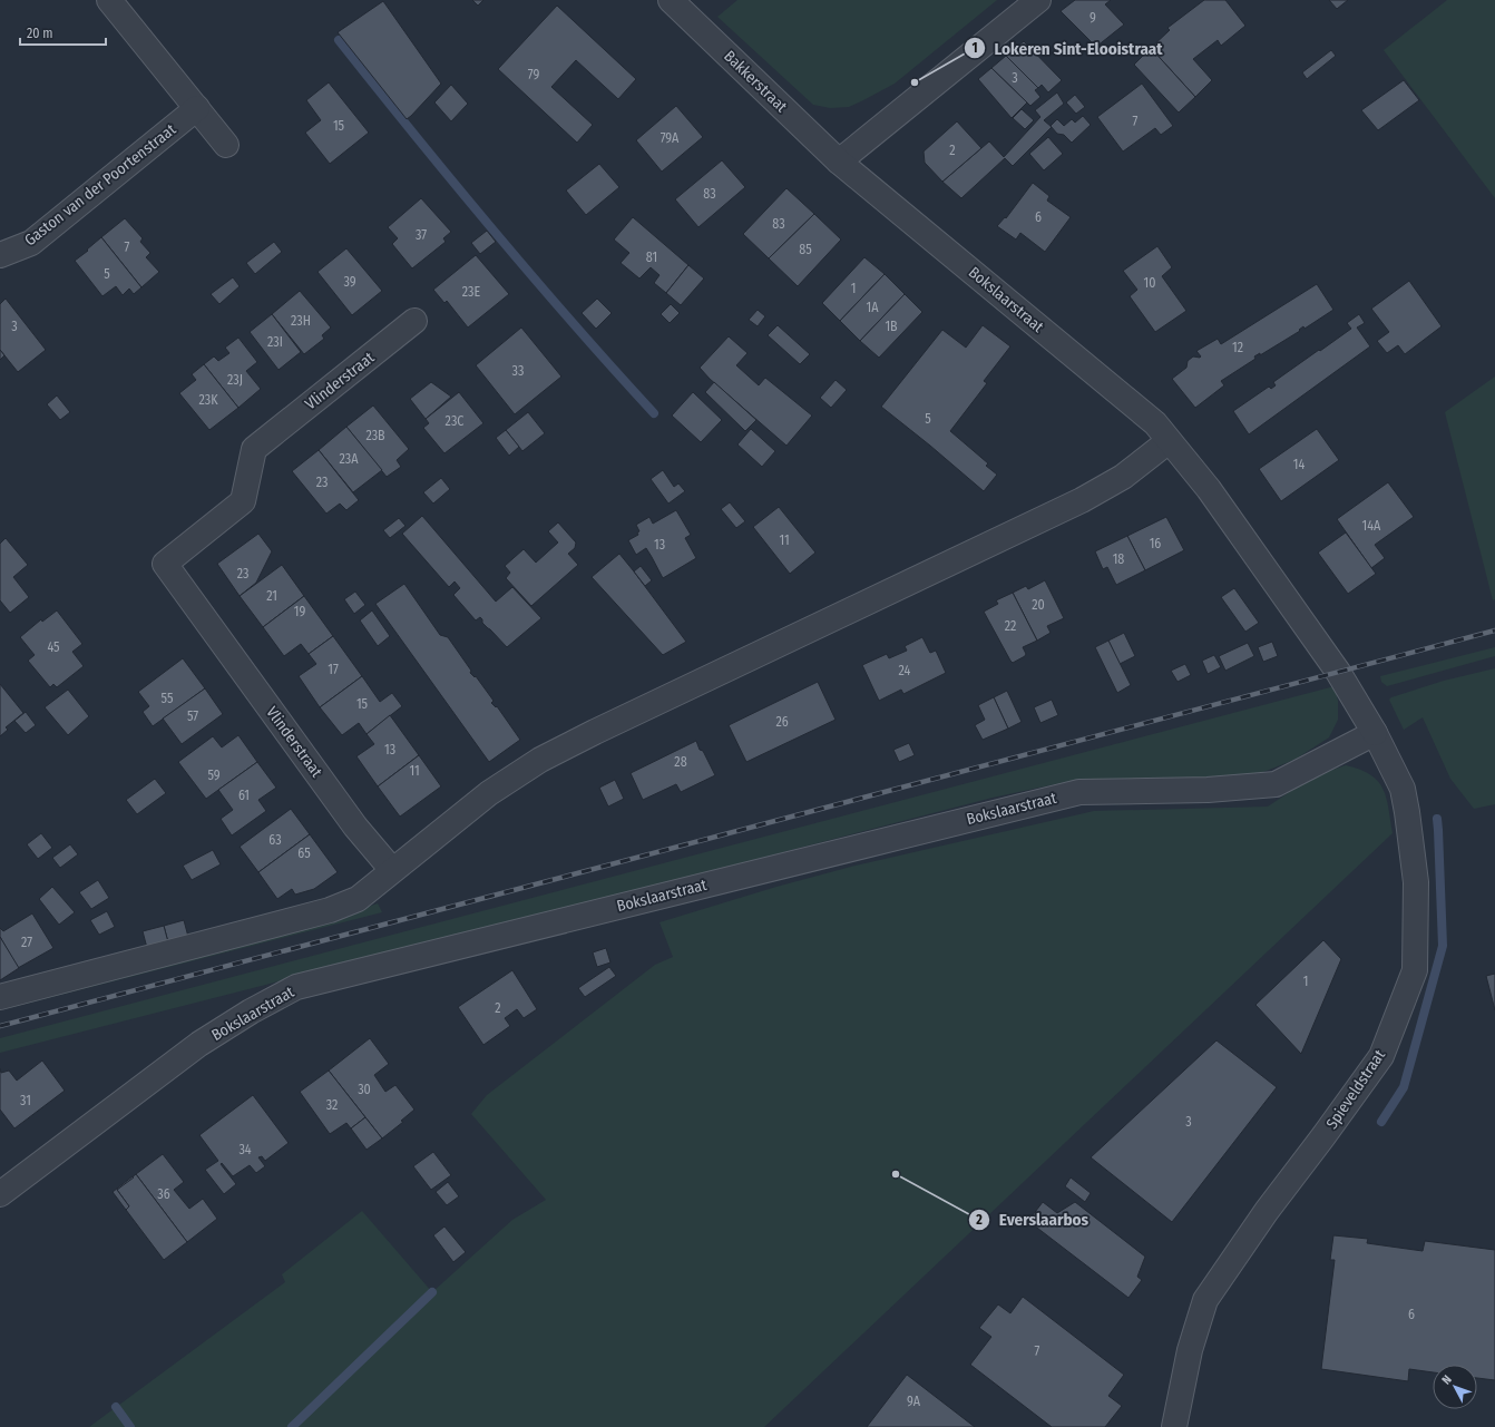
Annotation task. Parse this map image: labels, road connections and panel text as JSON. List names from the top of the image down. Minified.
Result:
{"streets":{"street":["Bakkerstraat","Gaston van der Poortenstraat","Bokslaarstraat","Vlinderstraat","Spieveldstraat"]},"crossings":[["Bakkerstraat","Bokslaarstraat"],["Bokslaarstraat","Spieveldstraat"]],"places":["Lokeren Sint-Elooistraat","Everslaarbos"],"house_numbers":["9","79","3","7","15","79A","2","83","6","83","37","7","85","81","5","39","10","1","23E","1A","23H","3","1B","23I","12","33","23J","23K","5","23C","23B","23A","14","23","14A","11","16","13","18","23","21","20","19","22","45","17","24","55","15","57","26","13","28","11","59","61","63","65","27","1","2","30","31","32","3","34","36","6","7","9A"],"scale_bar":"20 m","north":"top left"}
